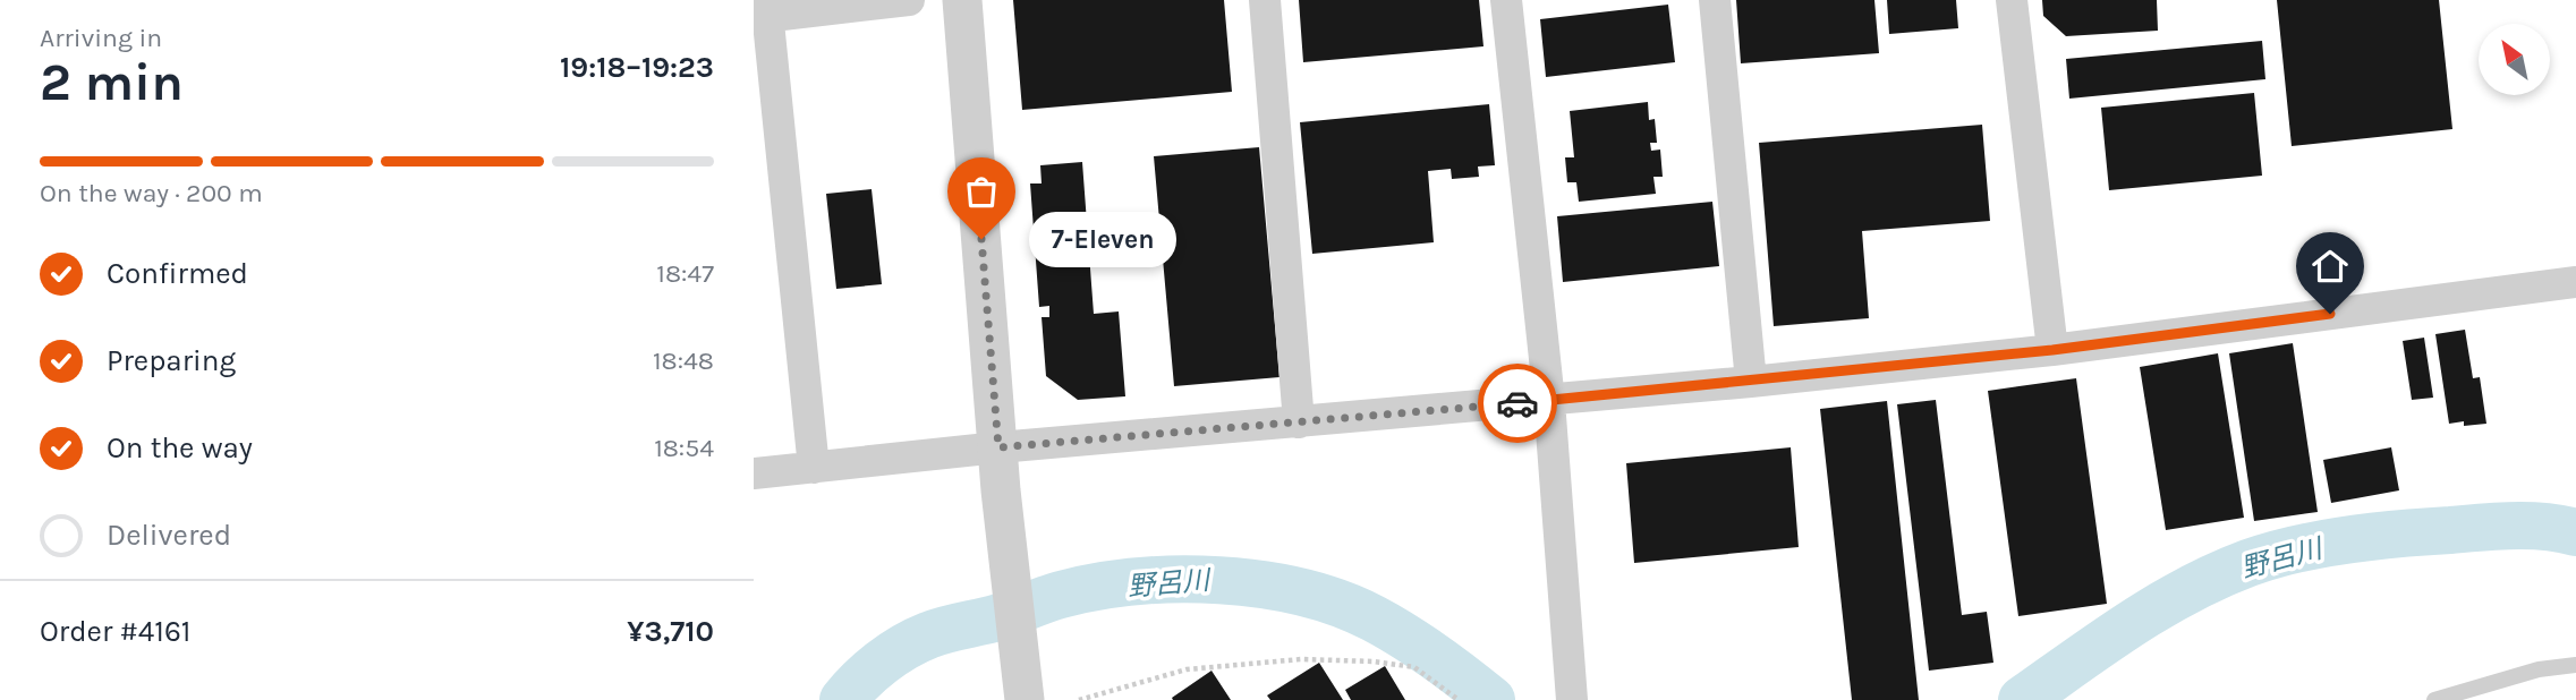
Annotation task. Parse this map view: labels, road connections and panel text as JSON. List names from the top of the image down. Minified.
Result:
{"water":["野呂川"],"places":["7-Eleven"],"north":"top left","page":{"heading":["2 min","Arriving in","19:18–19:23"],"panel":["Order #4161","¥3,710"],"bar":"On the way · 200 m","bubble":"7-Eleven","list":[["Confirmed","18:47"],["Preparing","18:48"],["On the way","18:54"],"Delivered"]}}
